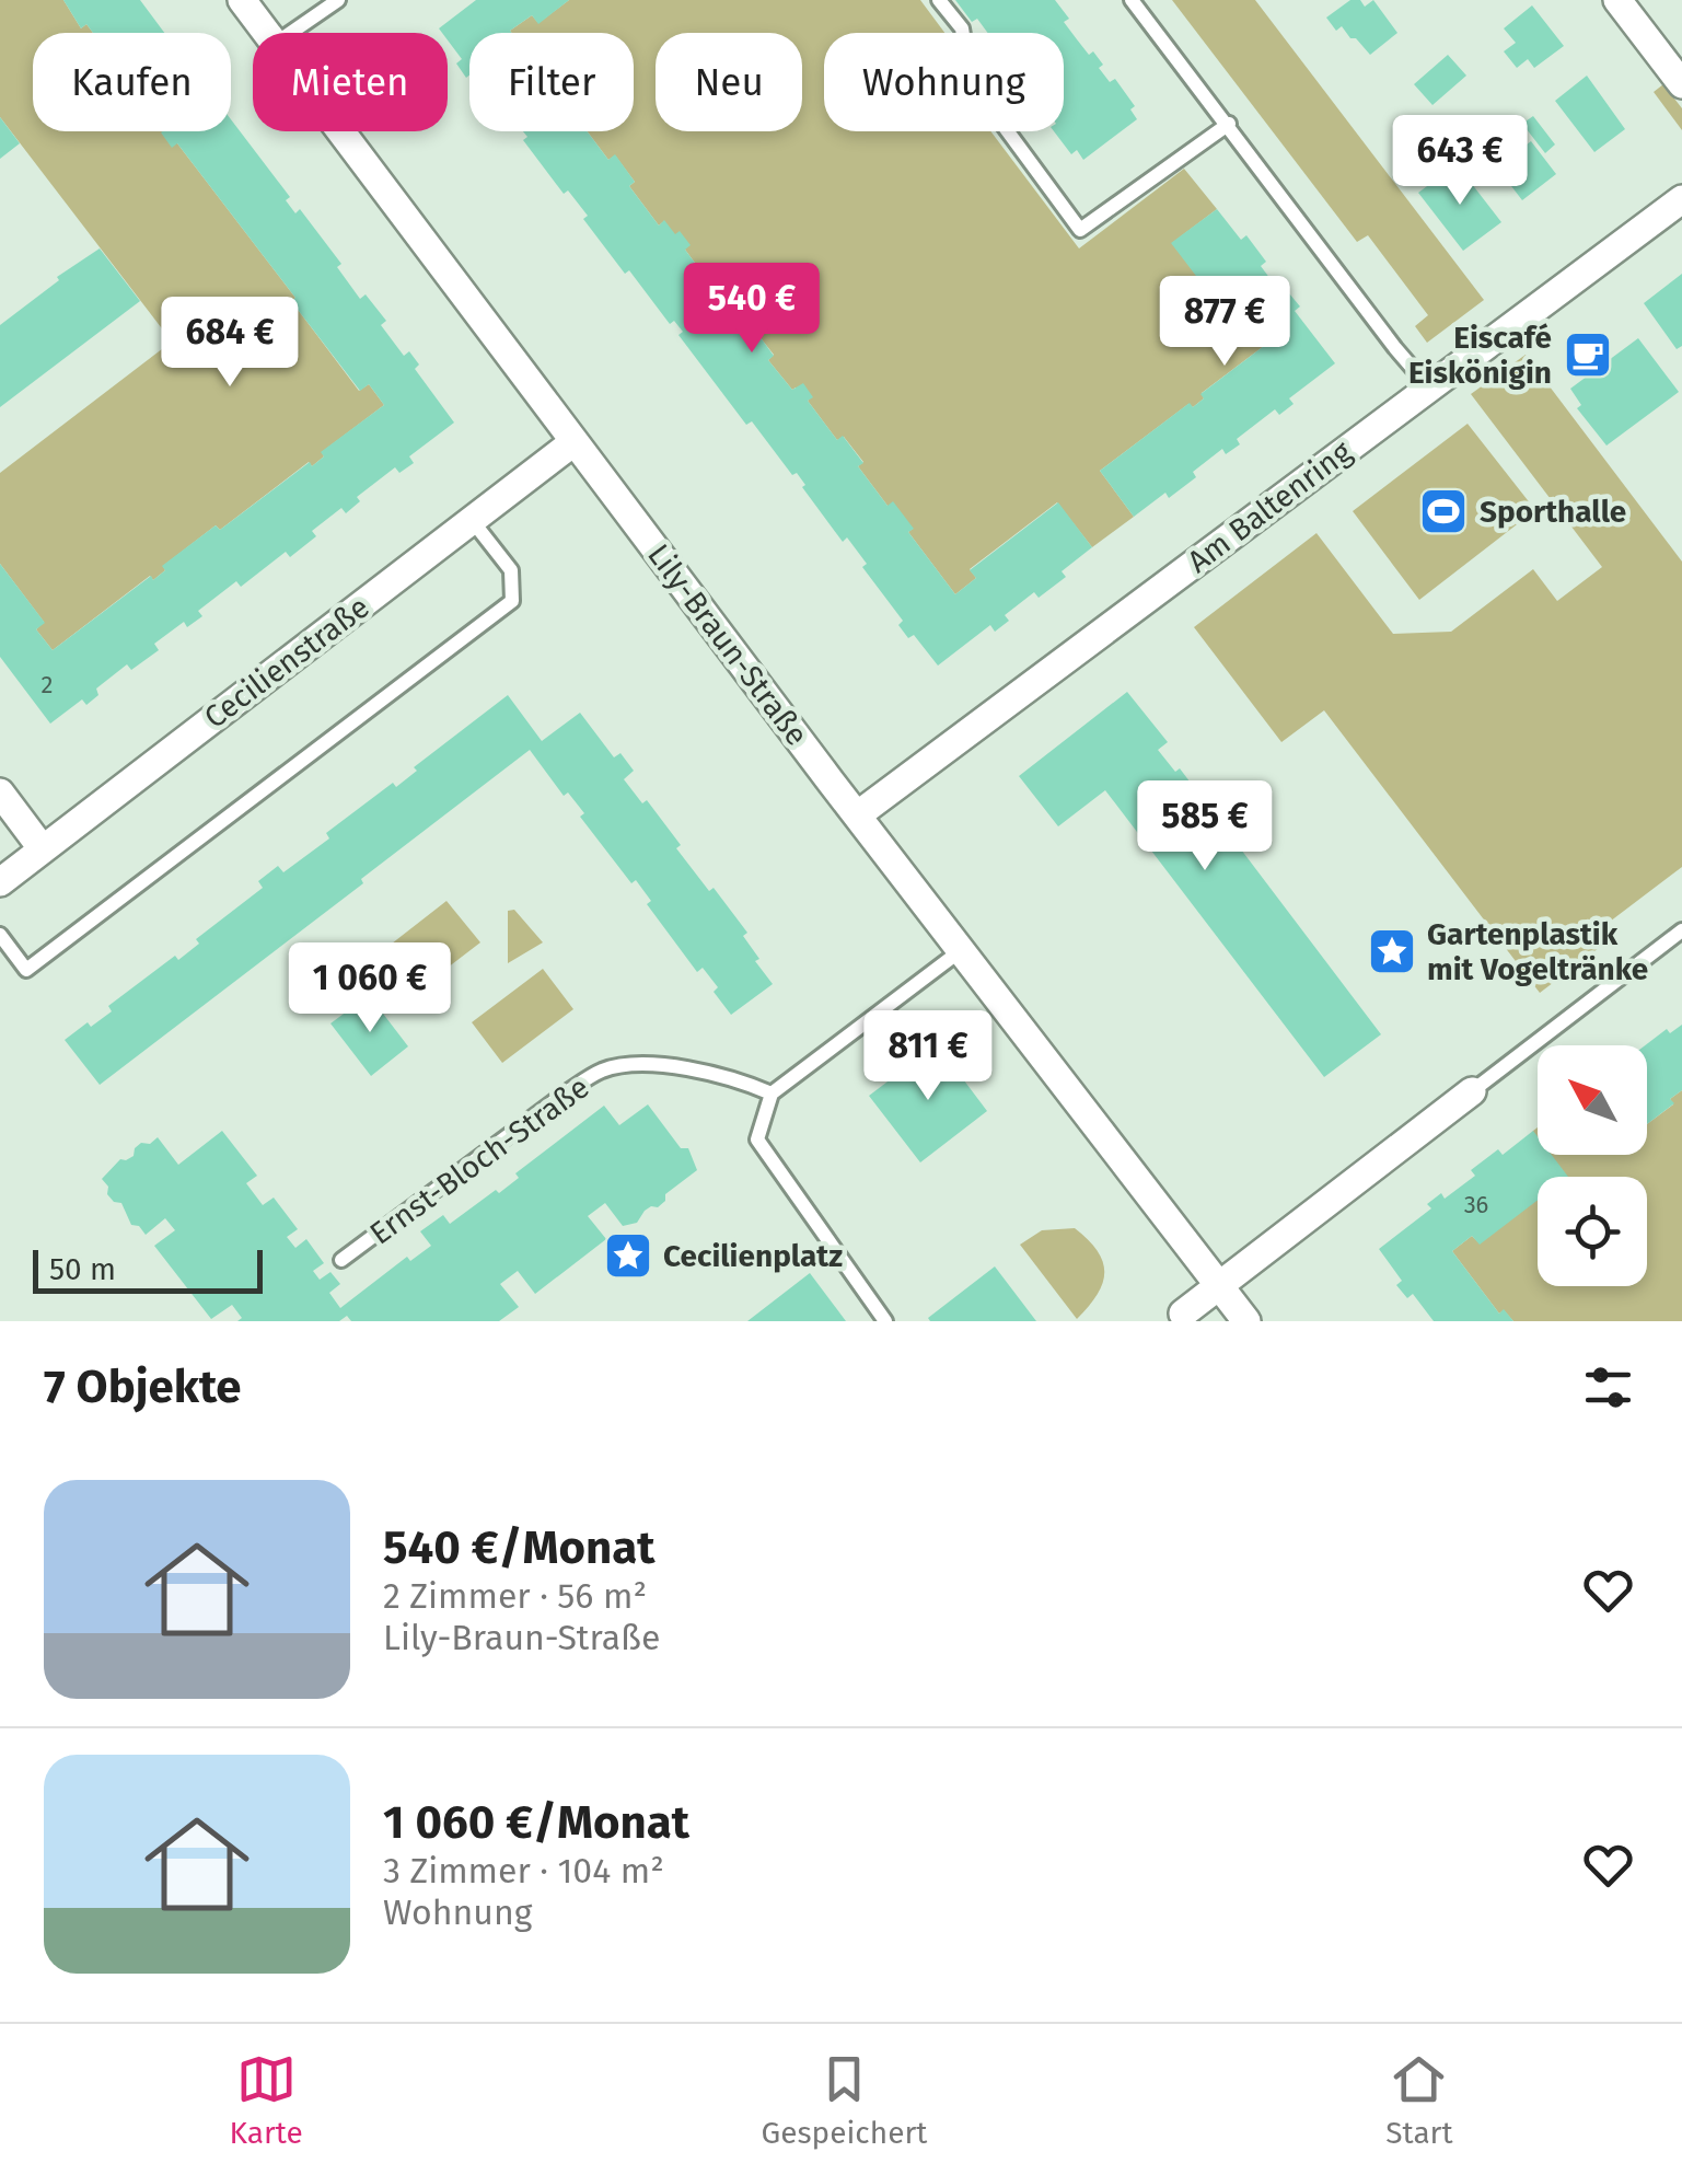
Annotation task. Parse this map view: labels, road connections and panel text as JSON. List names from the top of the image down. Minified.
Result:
{"streets":{"street":["Am Baltenring","Lily-Braun-Straße","Cecilienstraße"],"lane":["Ernst-Bloch-Straße"]},"crossings":[["Am Baltenring","Lily-Braun-Straße"],["Lily-Braun-Straße","Cecilienstraße"]],"places":{"cafe":["Eiscafé Eiskönigin"],"sports":["Sporthalle"],"place":["Gartenplastik mit Vogeltränke","Cecilienplatz"]},"house_numbers":["2","36"],"scale_bar":"50 m","north":"top left","page":{"chip":["Kaufen","Mieten","Filter","Neu","Wohnung"],"price":["643 €","540 €","877 €","684 €","585 €","1 060 €","811 €"],"scale":"50 m","heading":"7 Objekte","list":[{"name":"540 €/Monat","note":"2 Zimmer · 56 m² · Lily-Braun-Straße"},{"name":"1 060 €/Monat","note":"3 Zimmer · 104 m² · Wohnung"}],"tabs":["Karte","Gespeichert","Start"]}}
